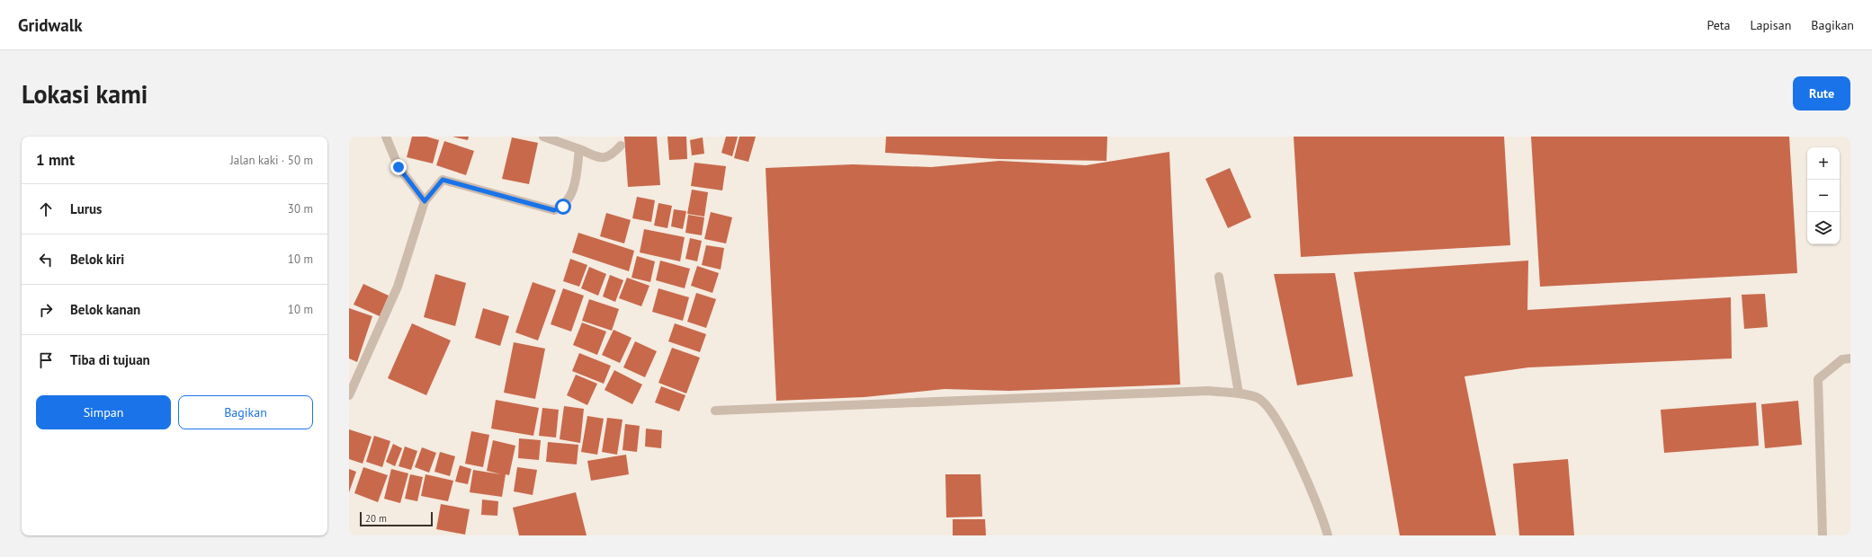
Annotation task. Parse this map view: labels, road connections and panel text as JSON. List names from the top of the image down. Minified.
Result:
{"scale_bar":"20 m","page":{"header":"Gridwalk","nav":["Peta","Lapisan","Bagikan"],"buttons":["Rute",["Simpan","Bagikan"]],"title":"Lokasi kami","heading":["1 mnt","Jalan kaki · 50 m"],"map_buttons":["+","−"],"list":[["Lurus","30 m"],["Belok kiri","10 m"],["Belok kanan","10 m"],"Tiba di tujuan"],"scale":"20 m"}}
